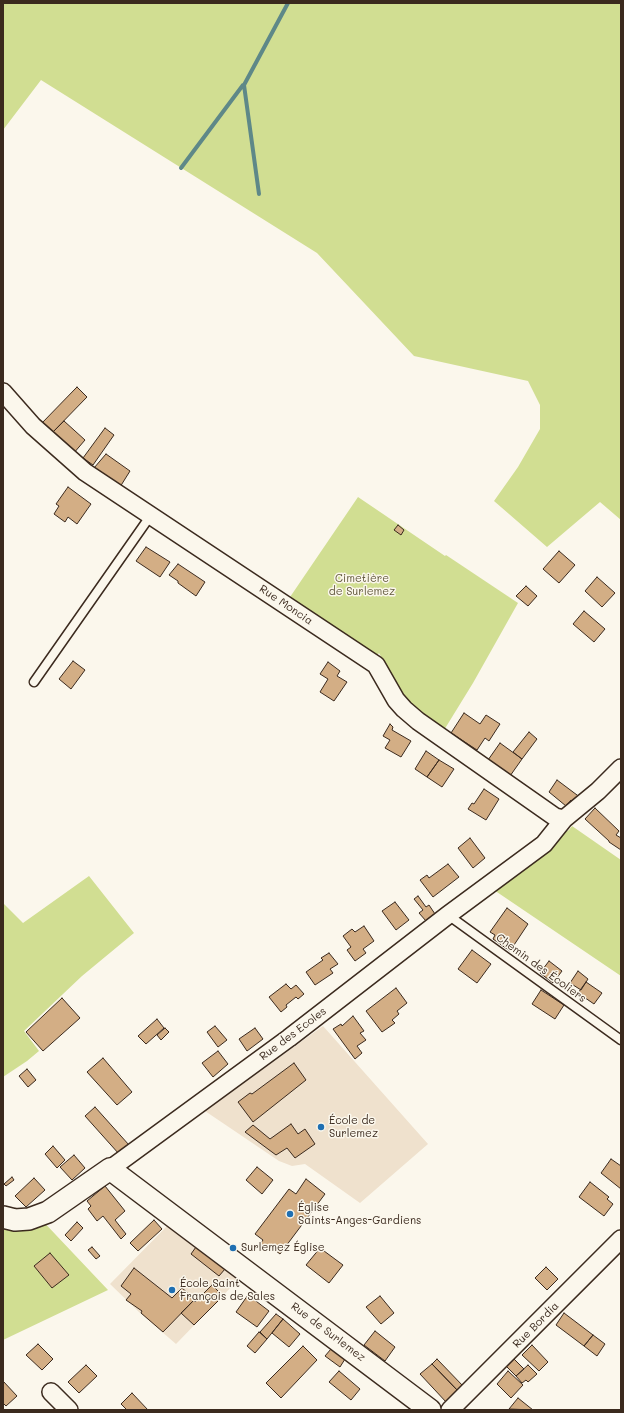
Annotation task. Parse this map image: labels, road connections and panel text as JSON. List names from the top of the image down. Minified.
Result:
{"streets":{"street":["Rue Moncia","Rue des Ecoles","Rue Bordia","Rue de Surlemez"],"lane":["Chemin des Écoliers"]},"crossings":[["Rue Moncia","Rue des Ecoles"],["Chemin des Écoliers","Rue des Ecoles"],["Rue des Ecoles","Rue de Surlemez"]],"parks":["Cimetière de Surlemez"],"places":["École de Surlemez","Église Saints-Anges-Gardiens","Surlemez Église","École Saint François de Sales"]}
